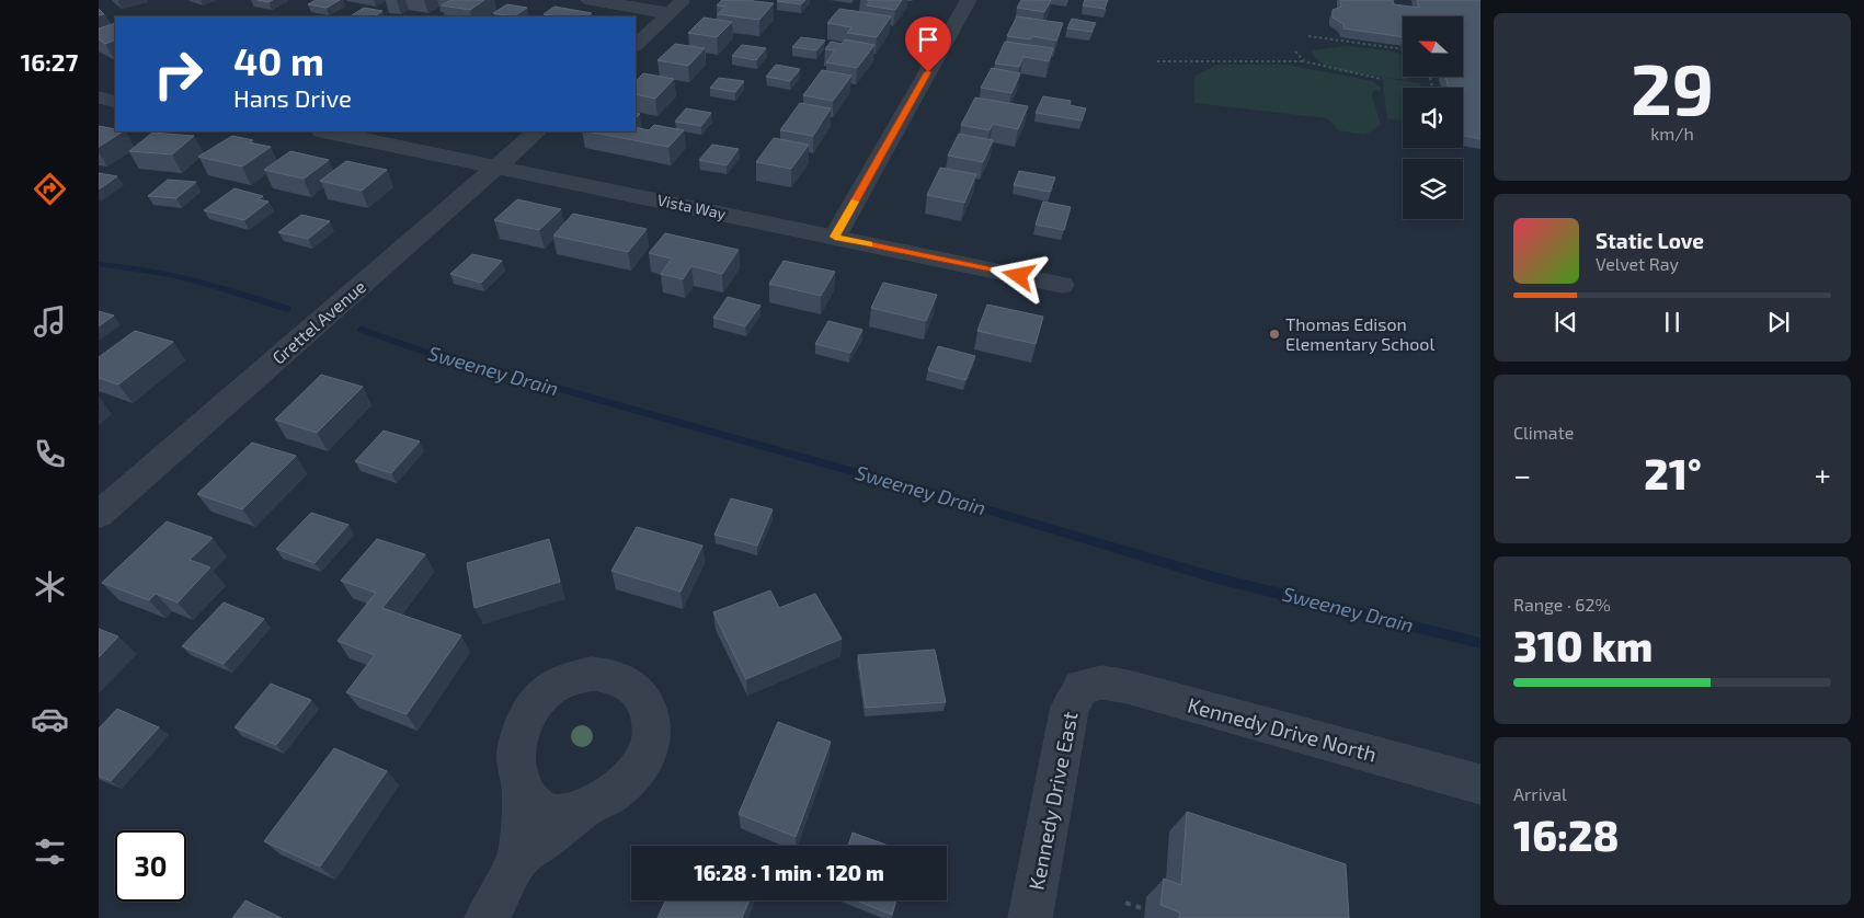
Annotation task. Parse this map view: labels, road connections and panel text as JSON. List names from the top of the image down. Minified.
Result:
{"streets":{"street":["Vista Way","Grettel Avenue","Kennedy Drive North","Kennedy Drive East"]},"crossings":[["Vista Way","Grettel Avenue"],["Kennedy Drive North","Kennedy Drive East"]],"water":["Sweeney Drain"],"places":["Thomas Edison Elementary School"],"north":"left","page":{"tabs":"16:27","tile":[["29","km/h"],"Climate",["Range · 62%","310 km"],["Arrival","16:28"]],"turn":["40 m","Hans Drive"],"song":["Static Love","Velvet Ray"],"heat":["−","21°","+"],"limit":"30","trip":"16:28 · 1 min · 120 m"}}
